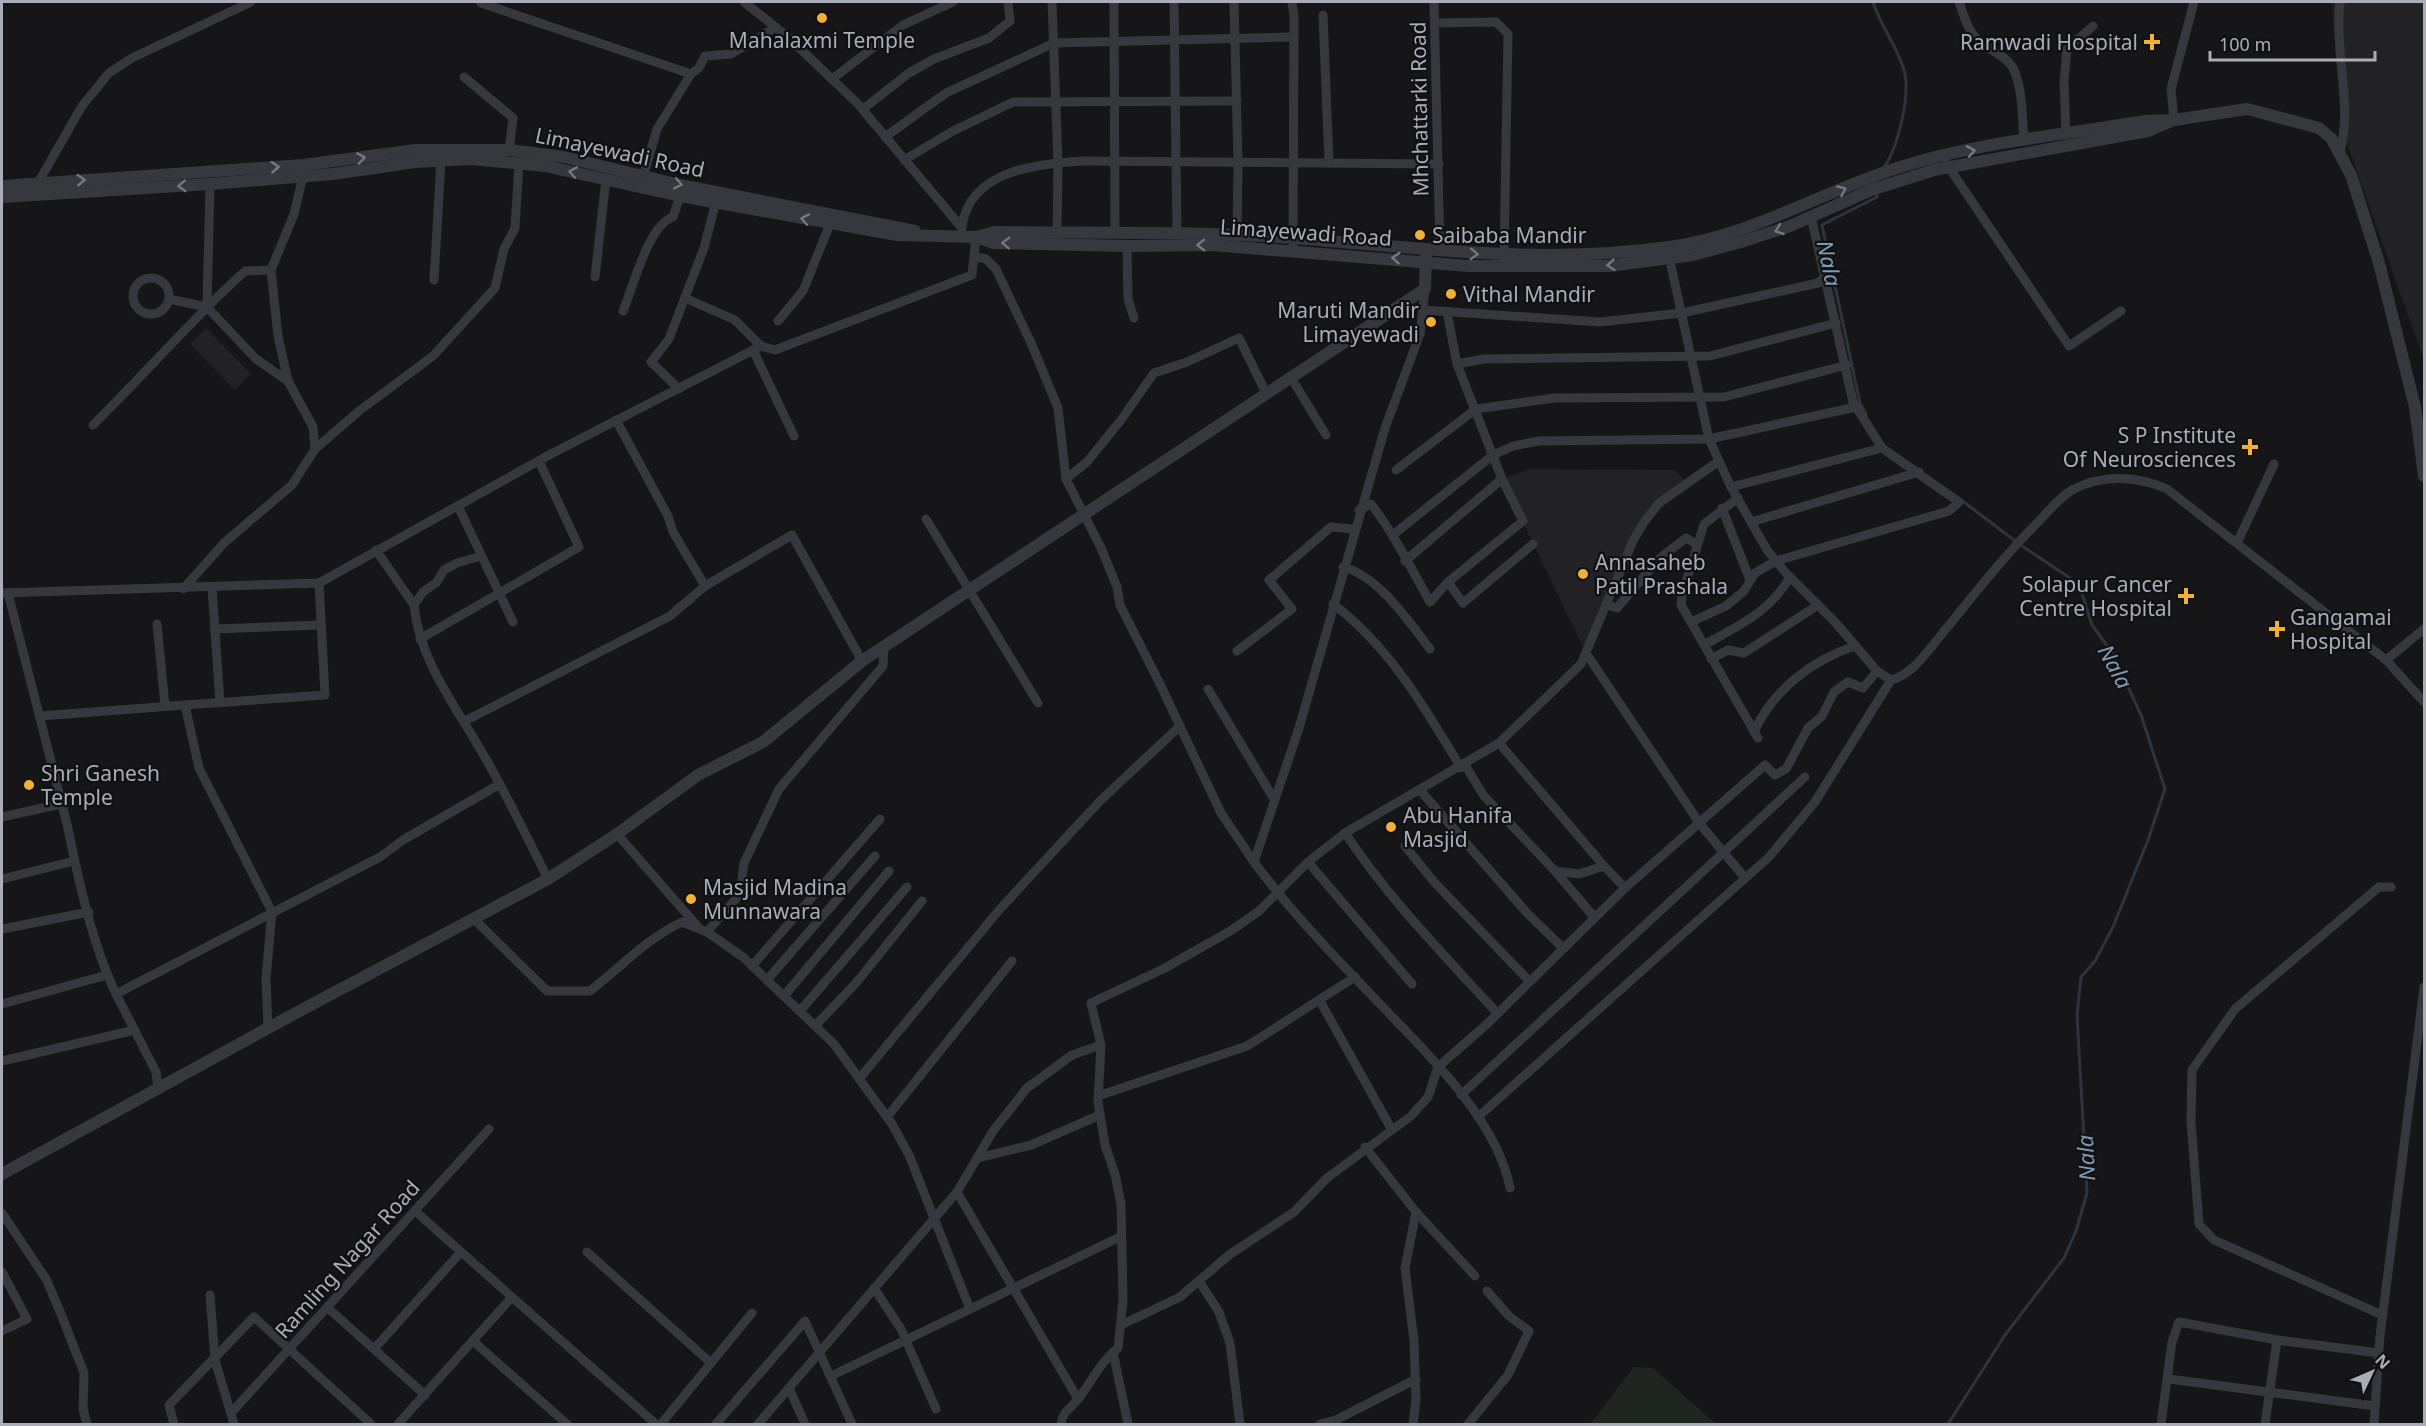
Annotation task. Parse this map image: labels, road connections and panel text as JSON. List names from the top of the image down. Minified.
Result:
{"streets":{"street":["Mhchattarki Road","Limayewadi Road","Ramling Nagar Road"]},"crossings":[["Mhchattarki Road","Limayewadi Road"]],"water":["Nala"],"places":{"other":["Mahalaxmi Temple","Saibaba Mandir","Vithal Mandir","Maruti Mandir Limayewadi","Annasaheb Patil Prashala","Shri Ganesh Temple","Abu Hanifa Masjid","Masjid Madina Munnawara"],"health":["Ramwadi Hospital","S P Institute Of Neurosciences","Solapur Cancer Centre Hospital","Gangamai Hospital"]},"scale_bar":"100 m","north":"top right"}
